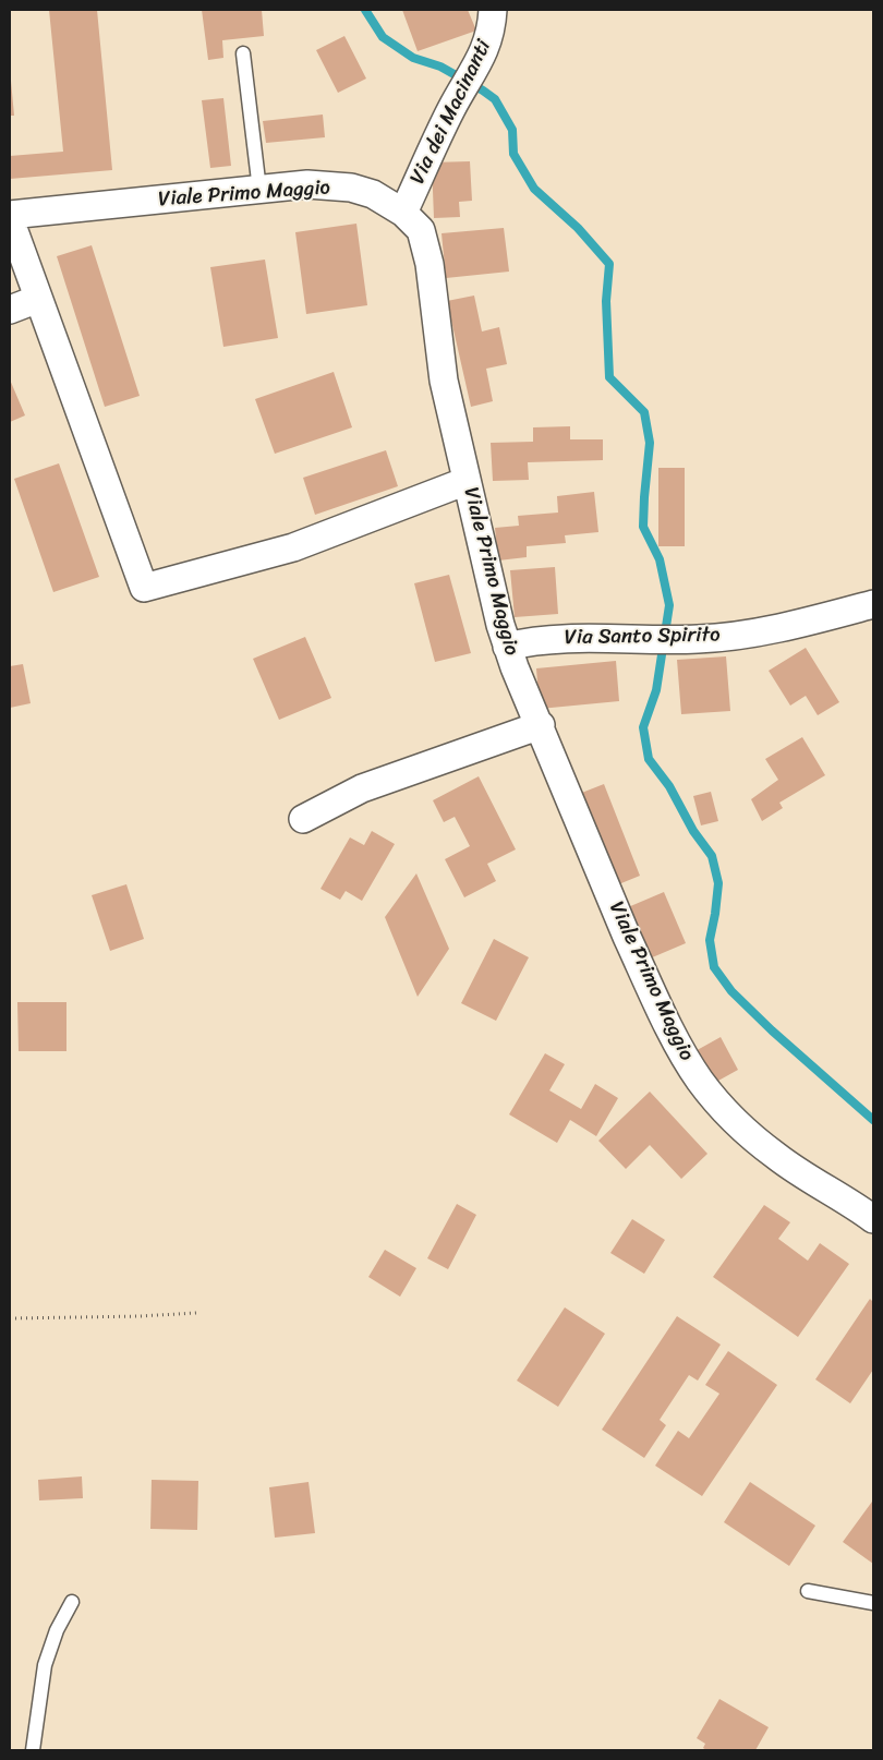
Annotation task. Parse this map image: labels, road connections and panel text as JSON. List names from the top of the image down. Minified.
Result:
{"streets":{"street":["Via dei Macinanti","Viale Primo Maggio","Via Santo Spirito"]},"crossings":[["Via dei Macinanti","Viale Primo Maggio"],["Viale Primo Maggio","Via Santo Spirito"]]}
